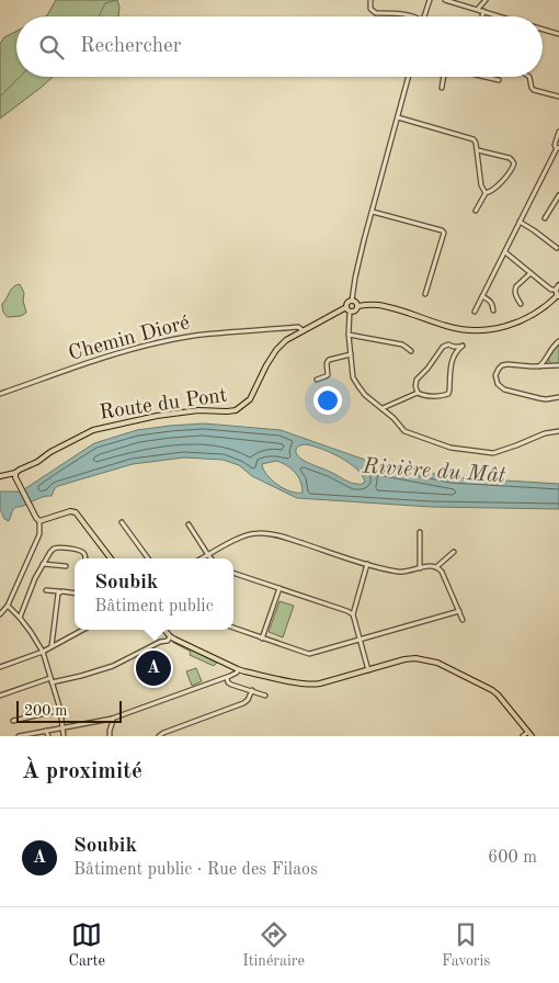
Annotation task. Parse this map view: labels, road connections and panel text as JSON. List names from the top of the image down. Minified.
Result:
{"streets":{"main road":["Route du Pont"],"street":["Chemin Dioré"]},"crossings":[["Chemin Dioré","Route du Pont"]],"water":["Rivière du Mât"],"scale_bar":"200 m","page":{"search":"Rechercher","popup":["Soubik","Bâtiment public"],"pins":"A","scale":"200 m","heading":"À proximité","list":[{"mark":"A","name":"Soubik","note":"Bâtiment public · Rue des Filaos","value":"600 m"}],"nav":["Carte","Itinéraire","Favoris"]}}
